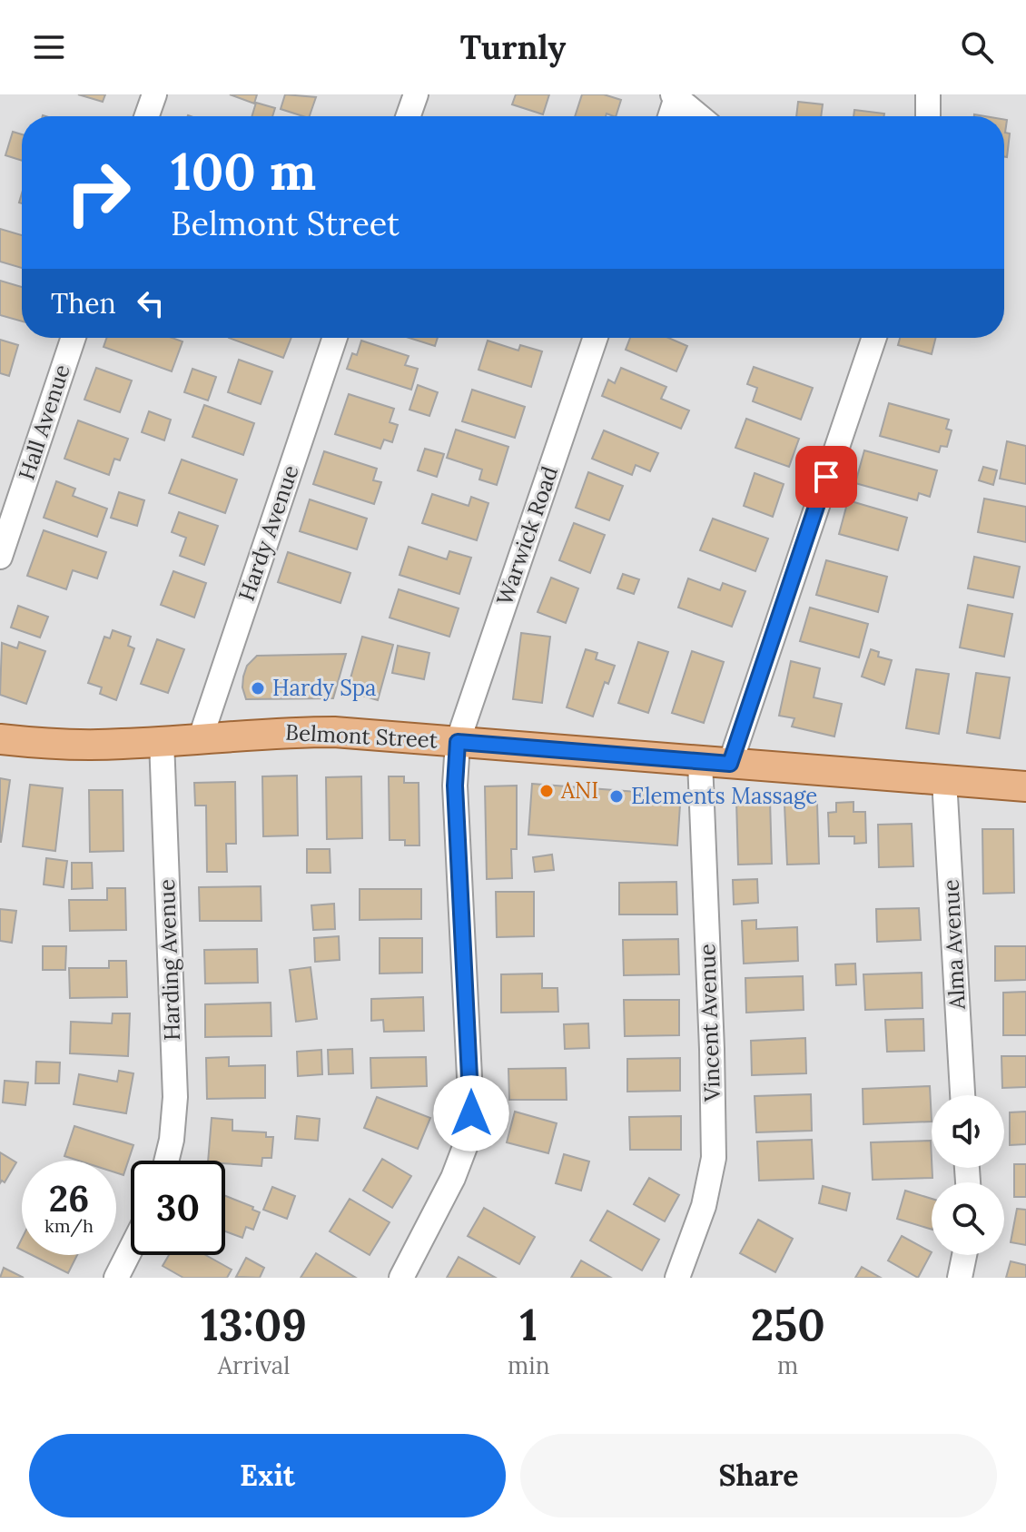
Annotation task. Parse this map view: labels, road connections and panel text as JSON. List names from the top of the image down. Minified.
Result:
{"streets":{"main road":["Belmont Street"],"street":["Hall Avenue","Hardy Avenue","Warwick Road","Alma Avenue","Harding Avenue","Vincent Avenue"]},"crossings":[["Hardy Avenue","Belmont Street"],["Warwick Road","Belmont Street"],["Belmont Street","Alma Avenue"],["Belmont Street","Harding Avenue"],["Belmont Street","Vincent Avenue"]],"places":["Hardy Spa","ANI","Elements Massage"],"page":{"header":"Turnly","turn":["100 m","Belmont Street"],"then":"Then","speed":"26 km/h","limit":"30","eta":["13:09","Arrival","1","min","250","m"],"buttons":["Exit","Share"]}}
